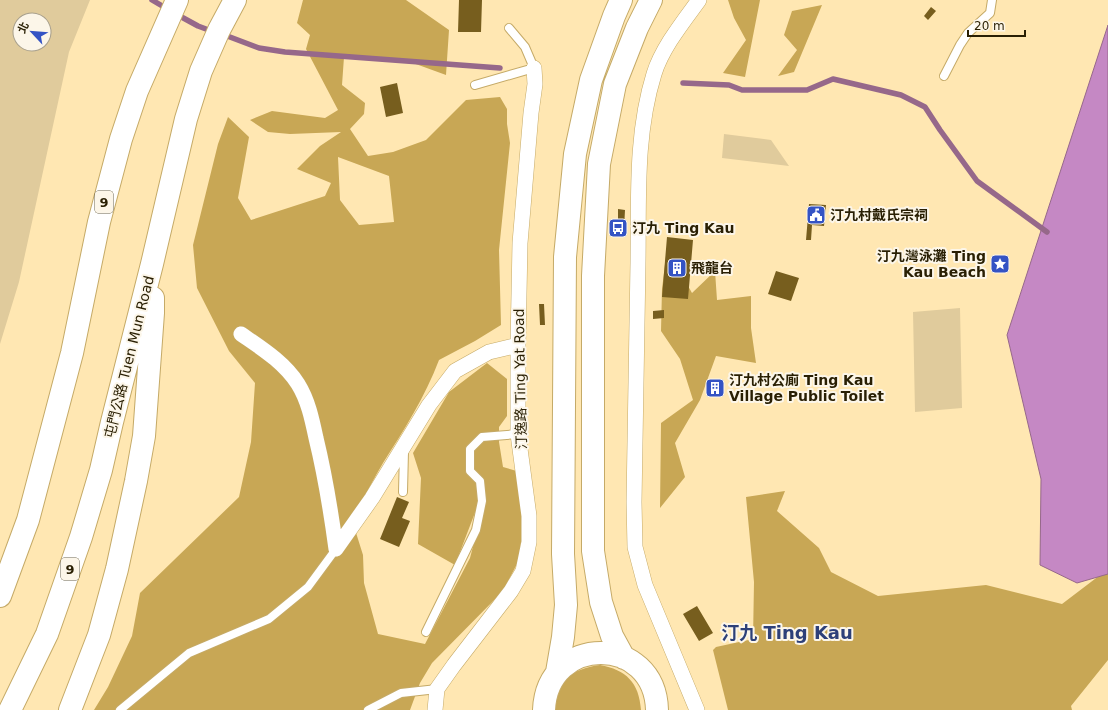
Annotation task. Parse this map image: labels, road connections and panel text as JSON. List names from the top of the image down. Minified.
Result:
{"streets":{"main road":["9","屯門公路 Tuen Mun Road"],"street":["汀逸路 Ting Yat Road"]},"districts":["汀九 Ting Kau"],"places":{"public building":["汀九村戴氏宗祠"],"bus stop":["汀九 Ting Kau"],"place":["汀九灣泳灘 Ting Kau Beach"],"building":["飛龍台","汀九村公廁 Ting Kau Village Public Toilet"]},"scale_bar":"20 m","north":"top left"}
